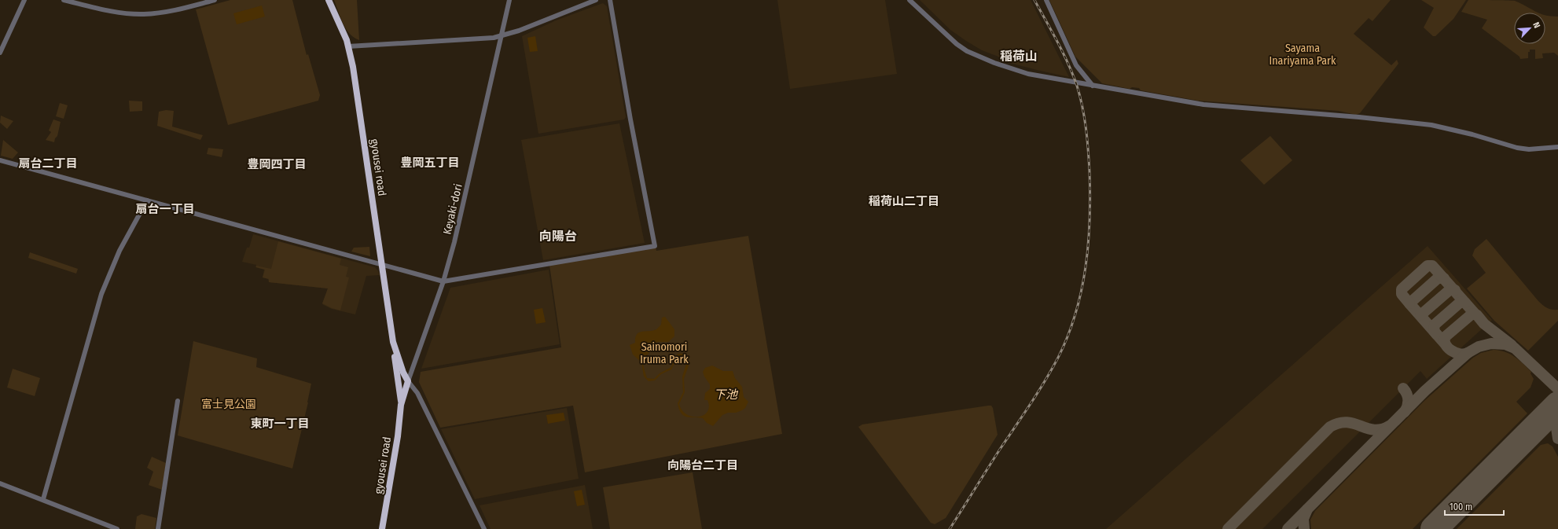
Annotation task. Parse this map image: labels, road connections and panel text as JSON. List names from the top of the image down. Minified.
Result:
{"streets":{"highway":["gyousei road"],"street":["Keyaki-dori"]},"crossings":[["gyousei road","Keyaki-dori"]],"districts":["稲荷山","豊岡五丁目","扇台二丁目","豊岡四丁目","稲荷山二丁目","扇台一丁目","向陽台","東町一丁目","向陽台二丁目"],"water":["下池"],"parks":["Sayama Inariyama Park","Sainomori Iruma Park","富士見公園"],"scale_bar":"100 m","north":"top right"}
